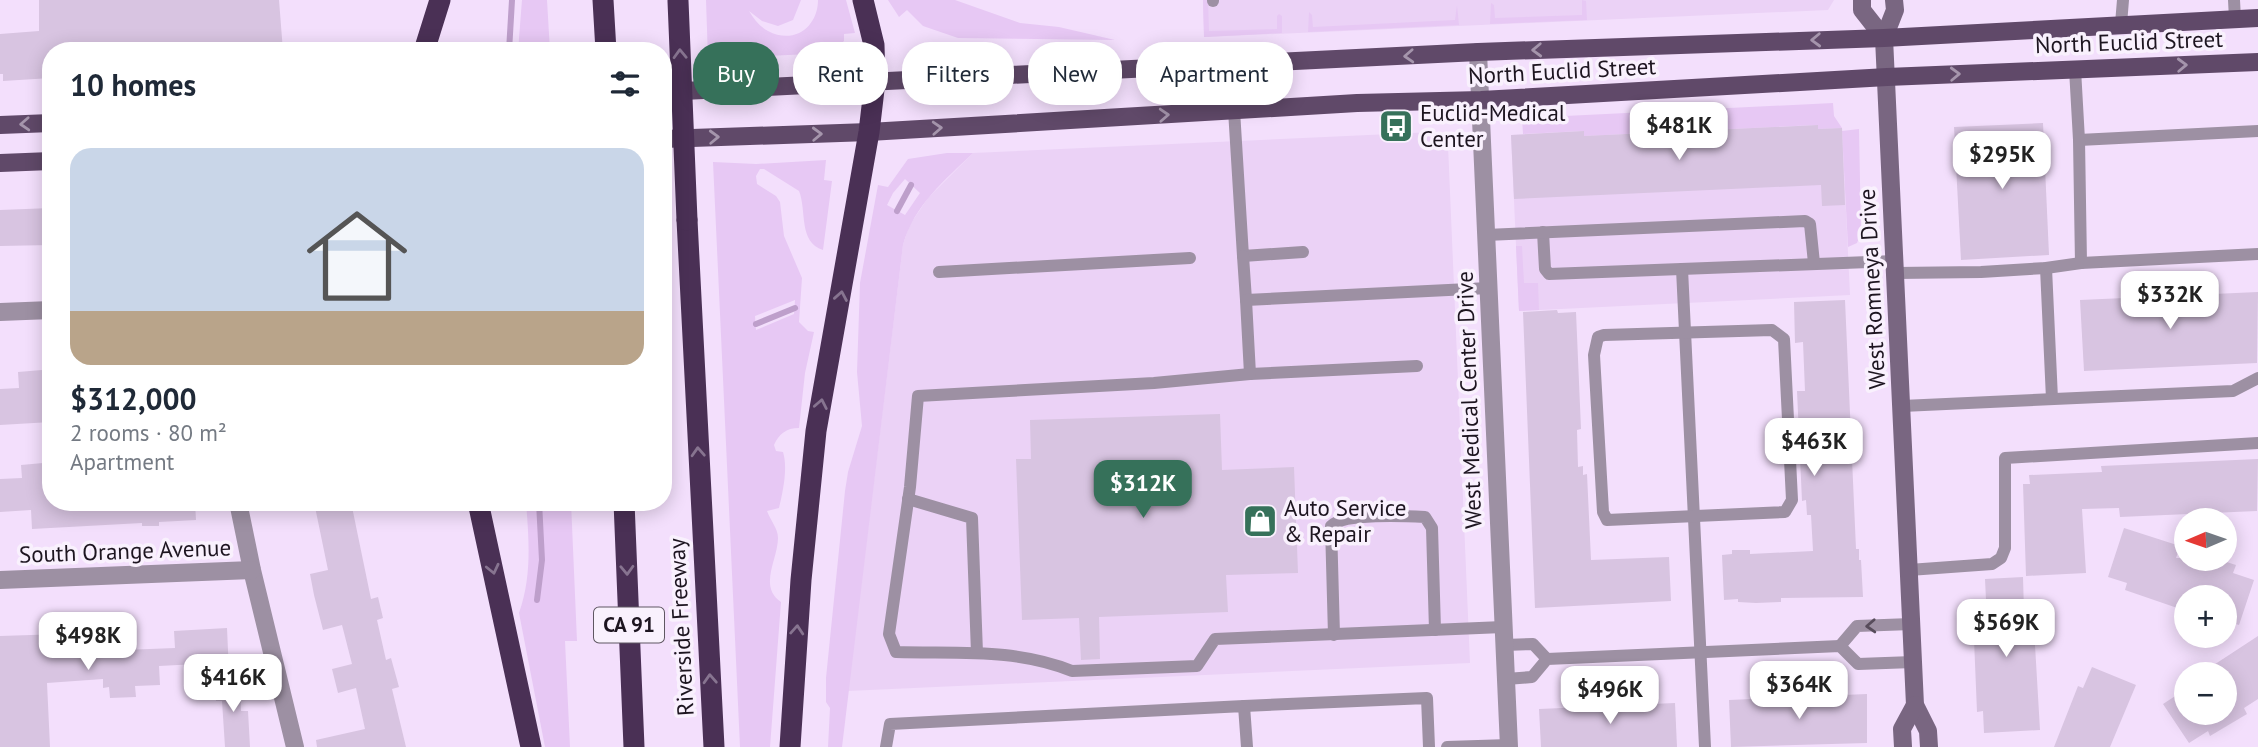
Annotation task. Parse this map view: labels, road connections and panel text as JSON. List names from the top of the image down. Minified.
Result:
{"streets":{"highway":["CA 91","Riverside Freeway"],"main road":["North Euclid Street"],"street":["West Romneya Drive","West Medical Center Drive","South Orange Avenue"]},"crossings":[["North Euclid Street","West Romneya Drive"],["North Euclid Street","West Medical Center Drive"]],"places":{"bus stop":["Euclid-Medical Center"],"shop":["Auto Service & Repair"]},"north":"left","page":{"chip":["Buy","Rent","Filters","New","Apartment"],"heading":"10 homes","price":["$481K","$295K","$332K","$463K","$312K","$569K","$498K","$416K","$364K","$496K"],"list":[{"name":"$312,000","note":"2 rooms · 80 m² · Apartment"}],"map_buttons":["+","−"]}}
